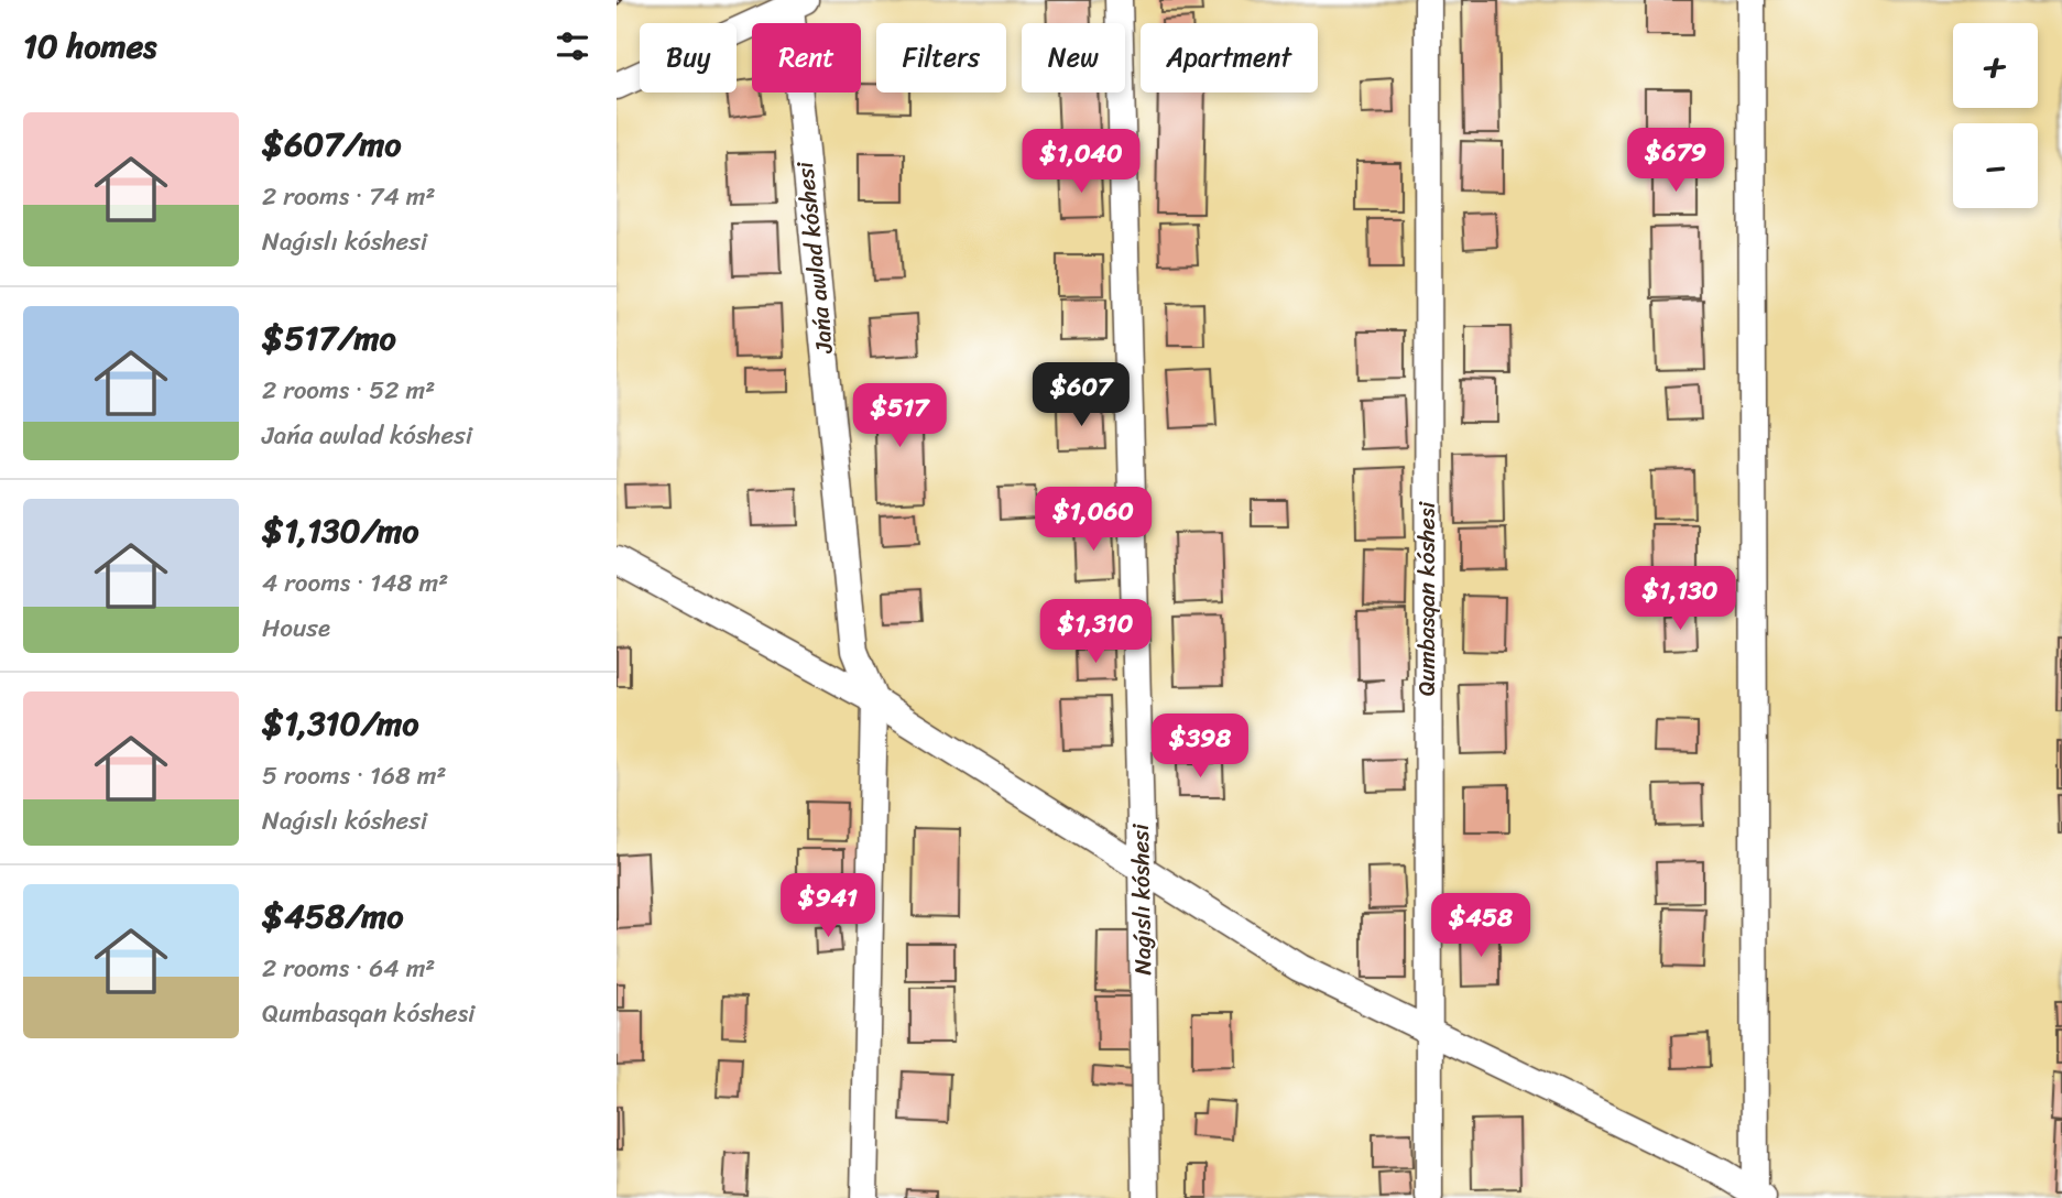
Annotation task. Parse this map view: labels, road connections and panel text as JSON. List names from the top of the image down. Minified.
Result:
{"streets":{"street":["Jańa awlad kóshesi","Qumbasqan kóshesi","Naǵıslı kóshesi"]},"page":{"heading":"10 homes","map_buttons":["+","−"],"chip":["Buy","Rent","Filters","New","Apartment"],"list":[{"name":"$607/mo","note":"2 rooms · 74 m² · Naǵıslı kóshesi"},{"name":"$517/mo","note":"2 rooms · 52 m² · Jańa awlad kóshesi"},{"name":"$1,130/mo","note":"4 rooms · 148 m² · House"},{"name":"$1,310/mo","note":"5 rooms · 168 m² · Naǵıslı kóshesi"},{"name":"$458/mo","note":"2 rooms · 64 m² · Qumbasqan kóshesi"}],"price":["$679","$1,040","$607","$517","$1,060","$1,130","$1,310","$398","$941","$458"]}}
